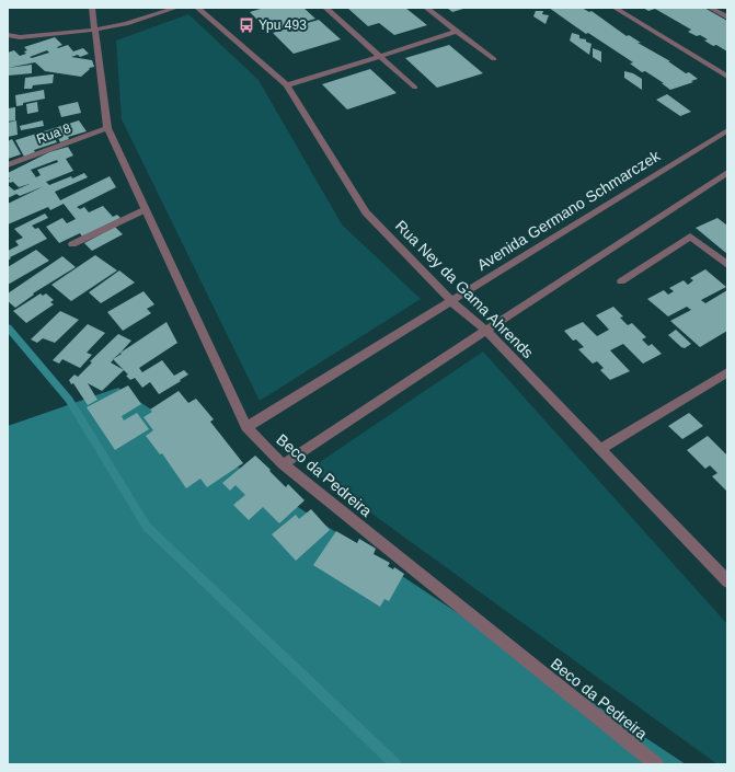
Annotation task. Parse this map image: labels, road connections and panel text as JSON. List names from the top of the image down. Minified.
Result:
{"streets":{"street":["Rua 8","Avenida Germano Schmarczek","Rua Ney da Gama Ahrends","Beco da Pedreira"]},"crossings":[["Rua 8","Beco da Pedreira"],["Avenida Germano Schmarczek","Rua Ney da Gama Ahrends"],["Avenida Germano Schmarczek","Beco da Pedreira"]],"places":{"bus stop":["Ypu 493"]}}
